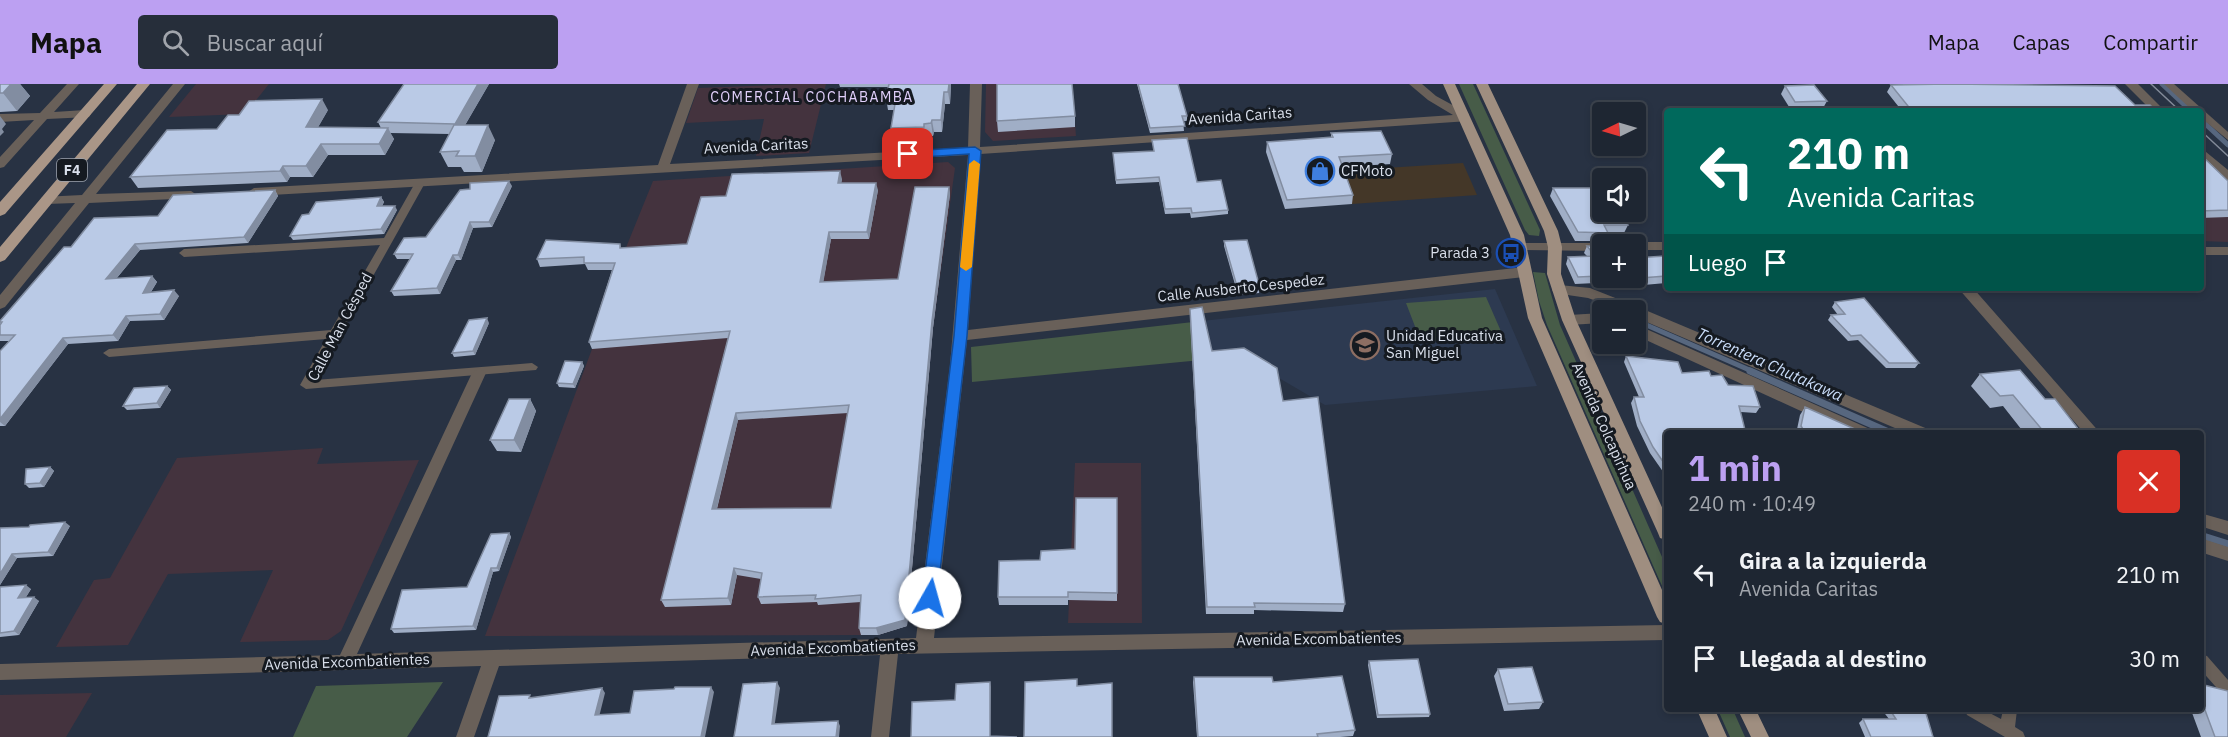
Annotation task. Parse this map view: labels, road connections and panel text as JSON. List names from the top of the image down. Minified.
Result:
{"streets":{"highway":["F4"],"main road":["Avenida Colcapirhua"],"street":["Avenida Caritas","Calle Ausberto Cespedez","Avenida Excombatientes"],"lane":["Calle Man Césped"]},"crossings":[["Avenida Caritas","Calle Man Césped"],["Avenida Caritas","Avenida Colcapirhua"],["Calle Ausberto Cespedez","Avenida Colcapirhua"]],"districts":["COMERCIAL COCHABAMBA"],"water":["Torrentera Chutakawa"],"places":{"shop":["CFMoto"],"bus stop":["Parada 3"],"school or university":["Unidad Educativa San Miguel"]},"north":"left","page":{"header":"Mapa","search":"Buscar aquí","nav":["Mapa","Capas","Compartir"],"map_buttons":["+","−"],"turn":["210 m","Avenida Caritas"],"then":"Luego","heading":["1 min","240 m · 10:49"],"list":[{"name":"Gira a la izquierda","note":"Avenida Caritas","value":"210 m"},{"name":"Llegada al destino","value":"30 m"}]}}
